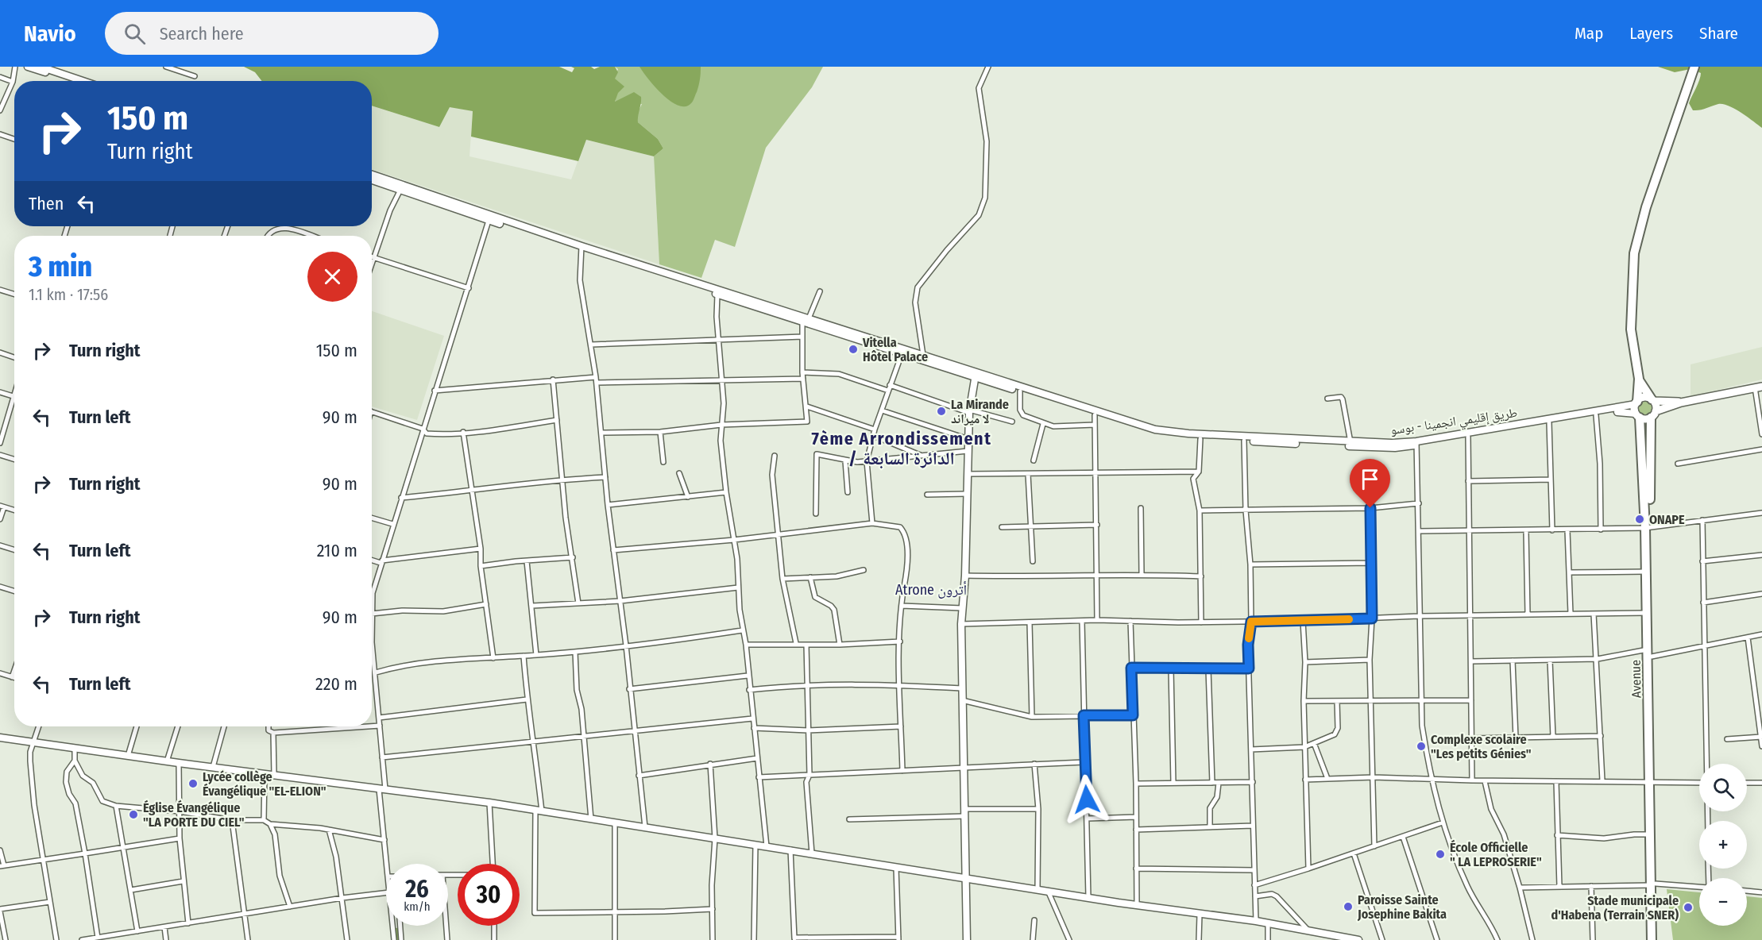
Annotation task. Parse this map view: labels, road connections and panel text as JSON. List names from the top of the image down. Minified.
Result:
{"streets":{"highway":["Avenue"],"main road":["طريق إقليمي انجمينا - بوسو"]},"crossings":[["طريق إقليمي انجمينا - بوسو","Avenue"]],"districts":["7ème Arrondissement / الدائرة السابعة","Atrone أترون"],"places":["Vitella Hôtel Palace","La Mirande لا ميراند","ONAPE","Complexe scolaire \"Les petits Génies\"","Lycée collège Évangélique \"EL-ELION\"","Église Évangélique \"LA PORTE DU CIEL\"","École Officielle \" LA LEPROSERIE\"","Paroisse Sainte Josephine Bakita","Stade municipale d'Habena (Terrain SNER)"],"page":{"header":"Navio","search":"Search here","nav":["Map","Layers","Share"],"turn":["150 m","Turn right"],"then":"Then","heading":["3 min","1.1 km · 17:56"],"list":[{"name":"Turn right","value":"150 m"},{"name":"Turn left","value":"90 m"},{"name":"Turn right","value":"90 m"},{"name":"Turn left","value":"210 m"},{"name":"Turn right","value":"90 m"},{"name":"Turn left","value":"220 m"}],"map_buttons":["+","−"],"speed":"26 km/h","limit":"30"}}
